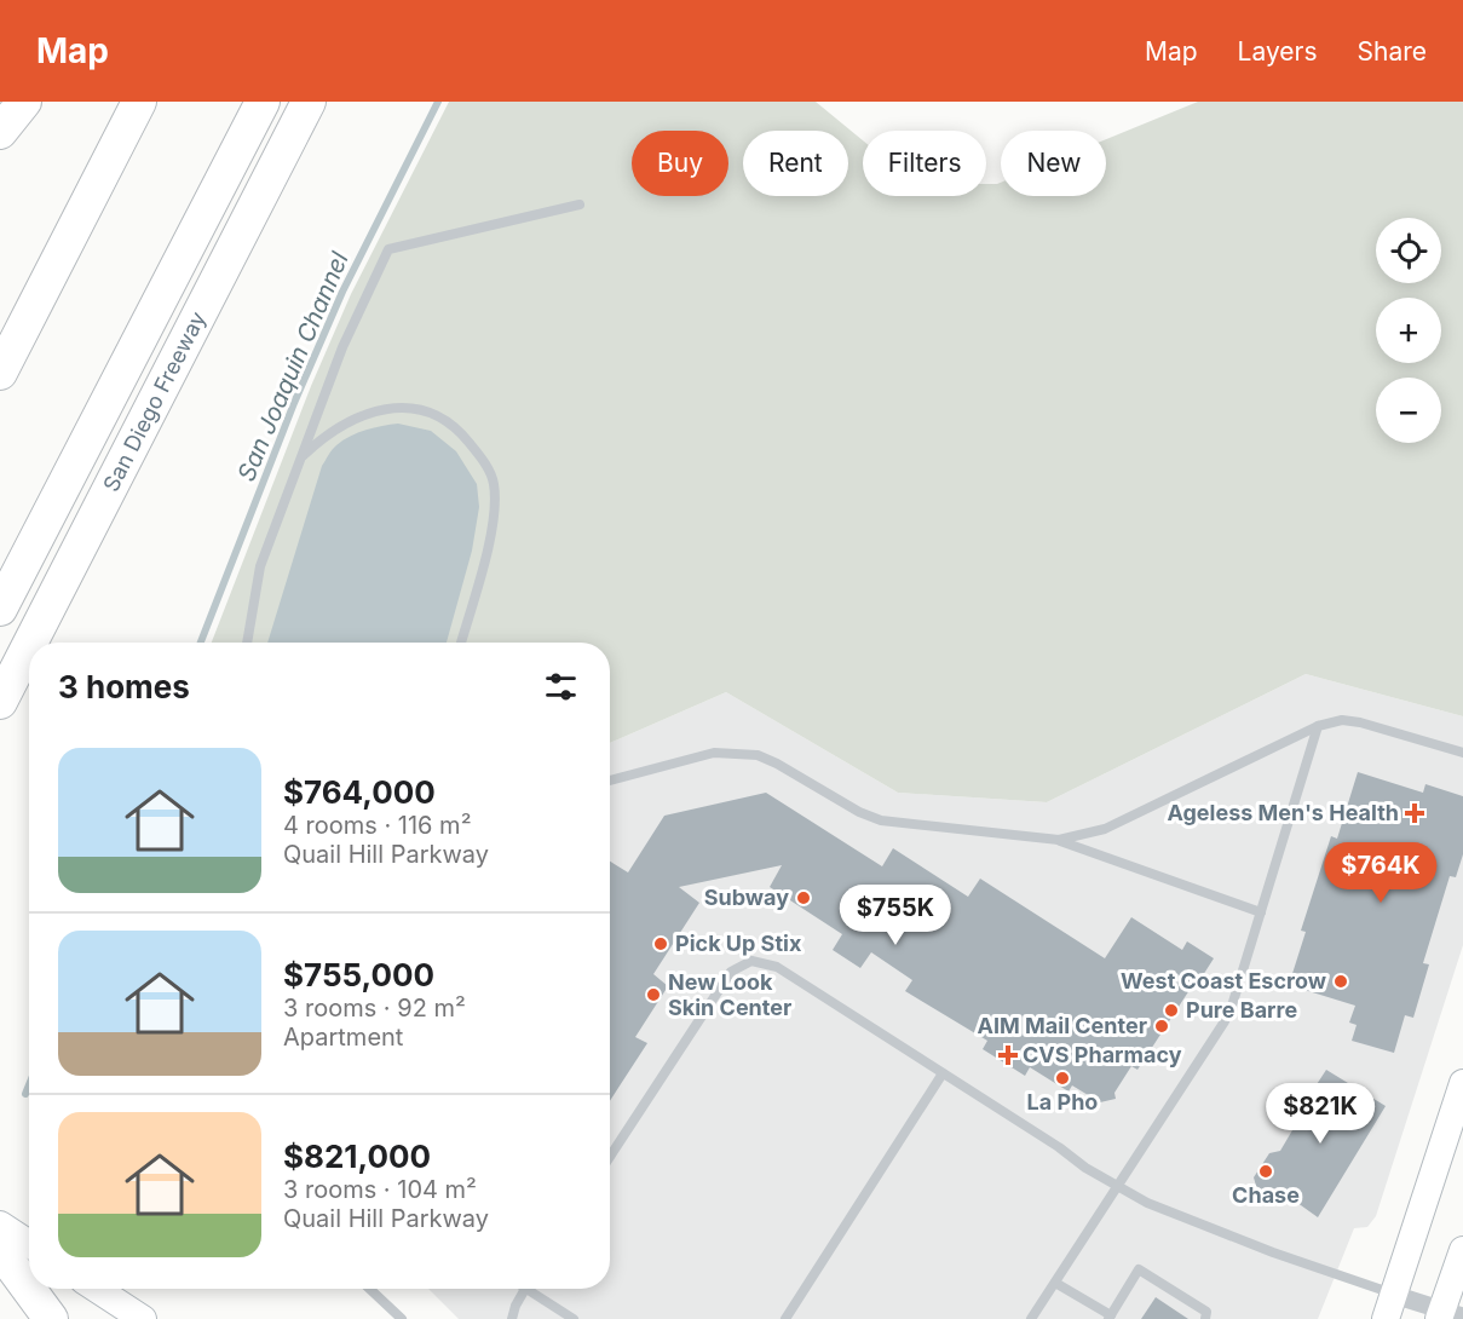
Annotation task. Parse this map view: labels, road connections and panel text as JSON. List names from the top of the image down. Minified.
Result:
{"streets":{"highway":["San Diego Freeway"]},"water":["San Joaquin Channel"],"places":{"health":["Ageless Men's Health","CVS Pharmacy"],"other":["Subway","Pick Up Stix","West Coast Escrow","New Look Skin Center","Pure Barre","AIM Mail Center","La Pho","Chase"]},"page":{"header":"Map","nav":["Map","Layers","Share"],"chip":["Buy","Rent","Filters","New"],"map_buttons":["+","−"],"heading":"3 homes","list":[{"name":"$764,000","note":"4 rooms · 116 m² · Quail Hill Parkway"},{"name":"$755,000","note":"3 rooms · 92 m² · Apartment"},{"name":"$821,000","note":"3 rooms · 104 m² · Quail Hill Parkway"}],"price":["$764K","$755K","$821K"]}}
